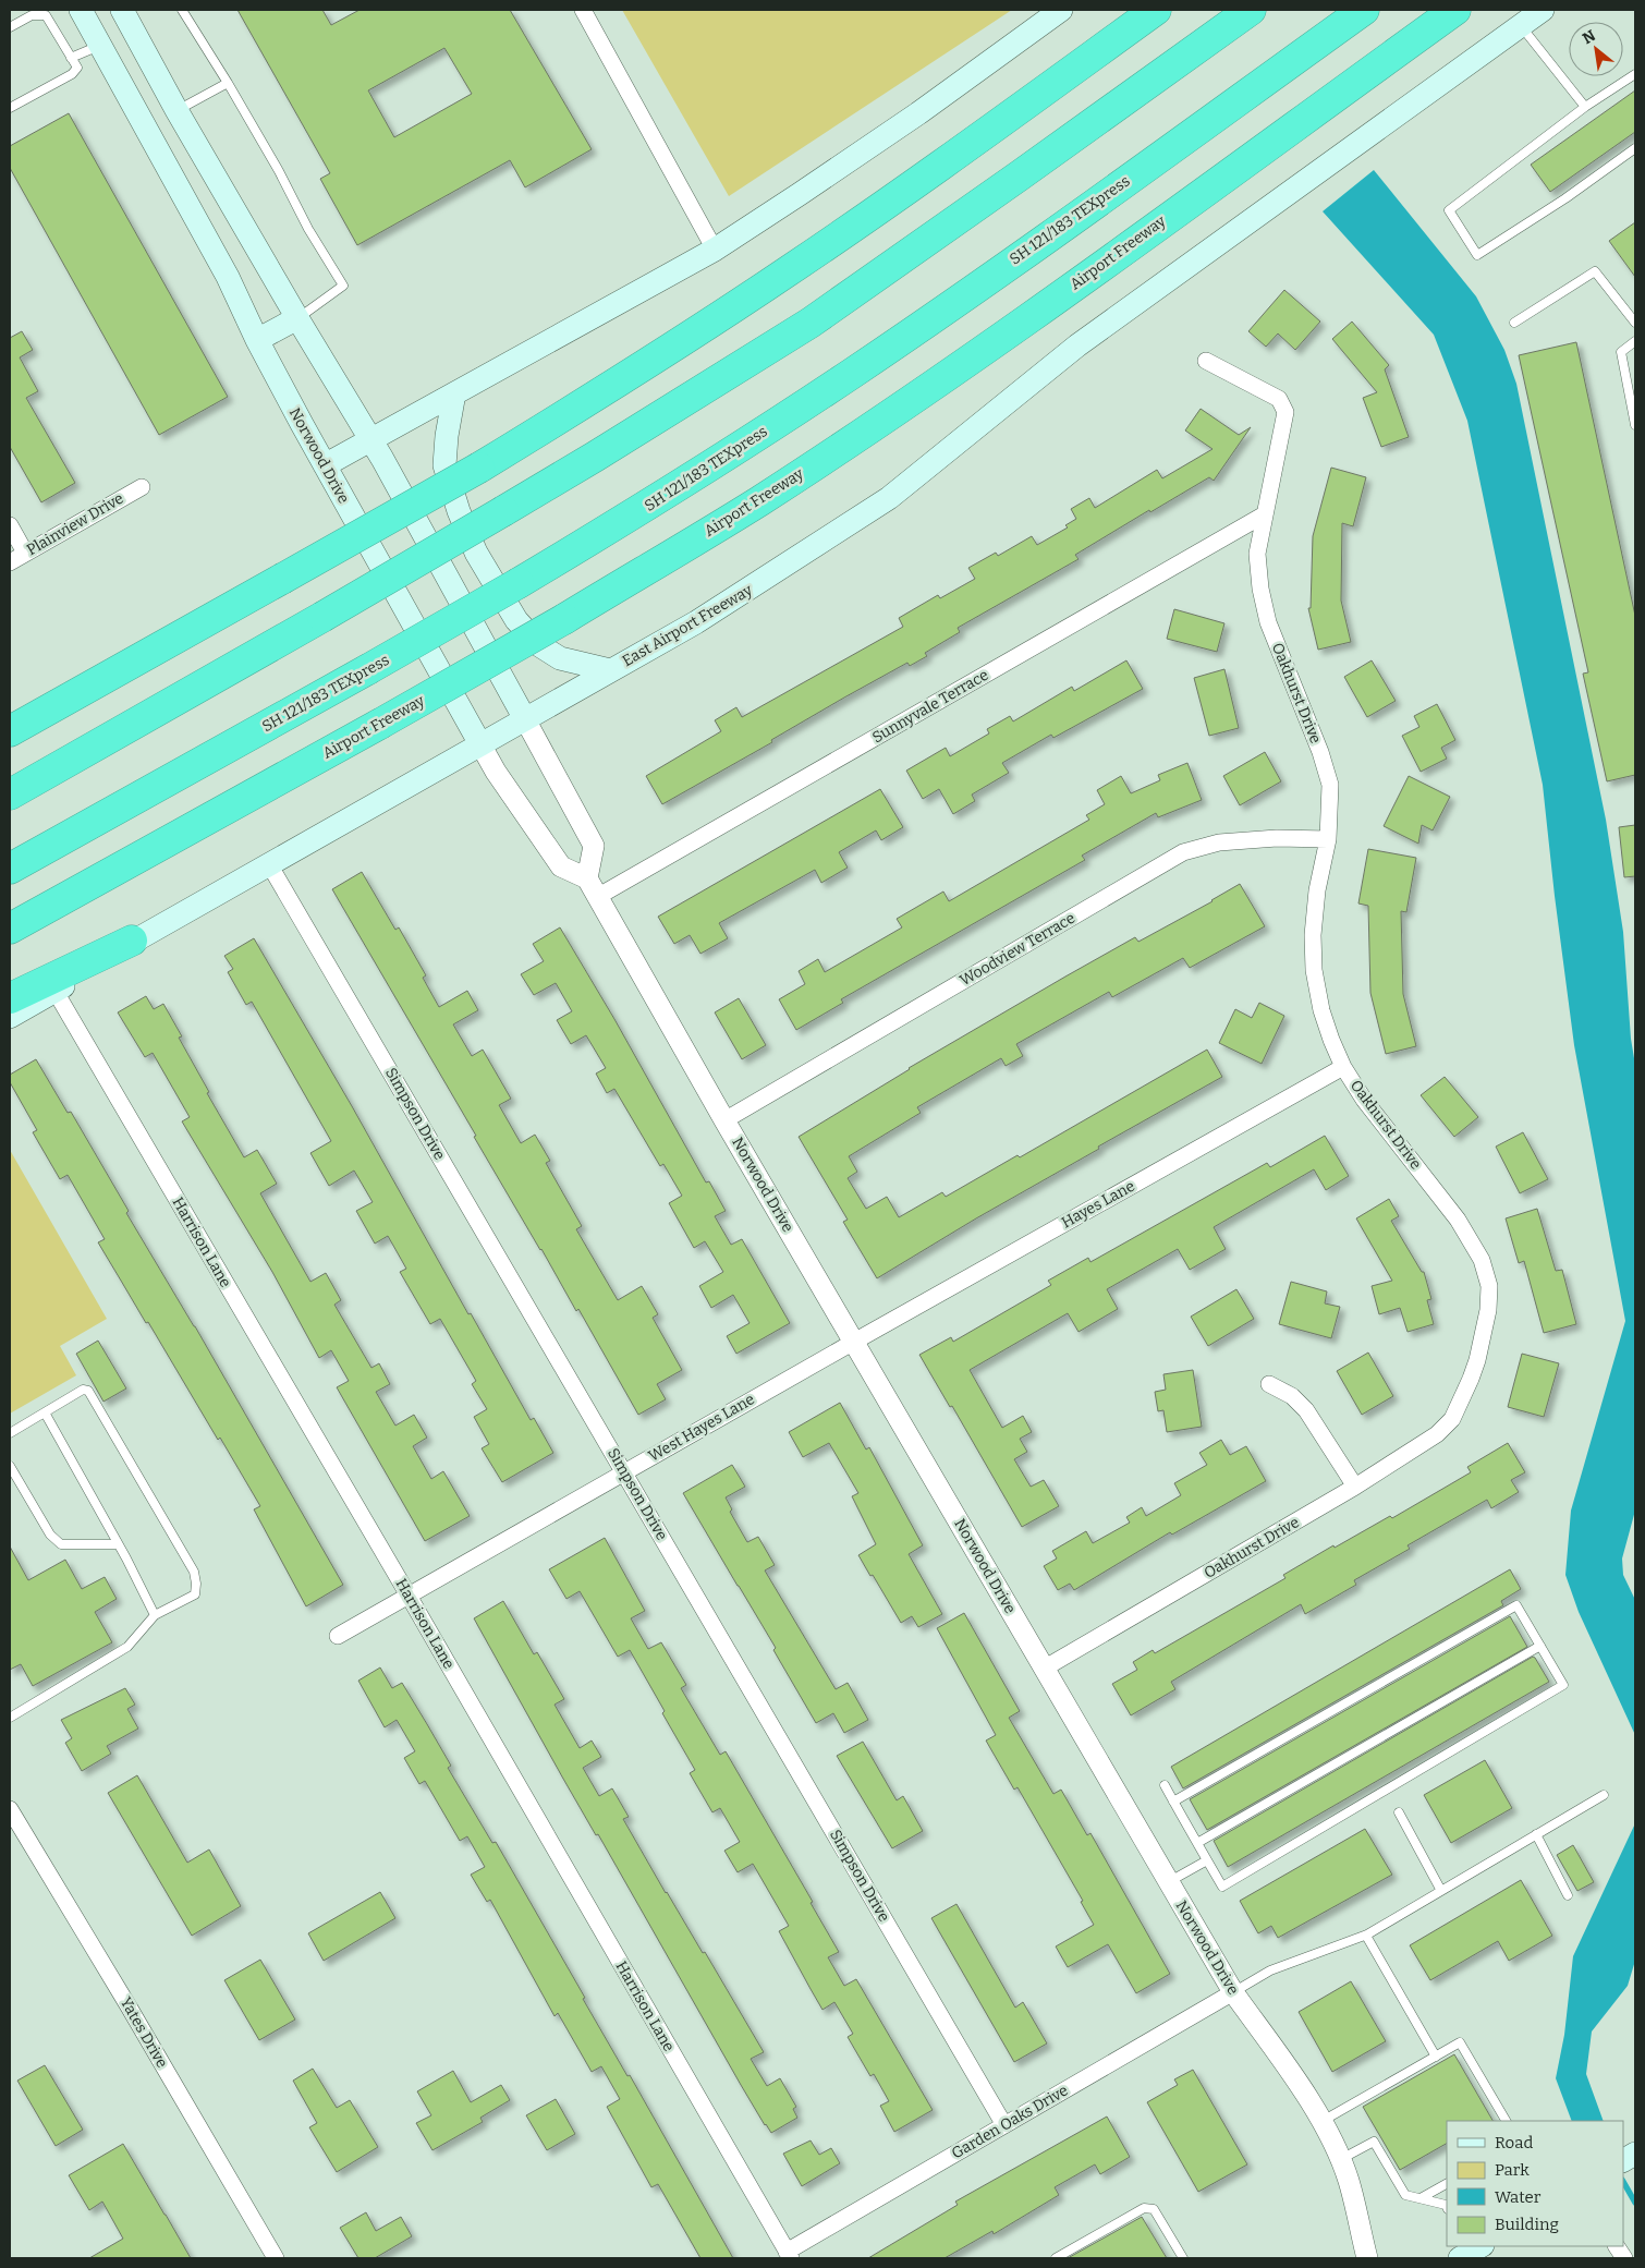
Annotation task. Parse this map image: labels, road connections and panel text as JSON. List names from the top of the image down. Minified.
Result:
{"streets":{"highway":["SH 121/183 TEXpress","Airport Freeway"],"main road":["Norwood Drive","East Airport Freeway"],"street":["Plainview Drive","Oakhurst Drive","Sunnyvale Terrace","Woodview Terrace","Simpson Drive","Hayes Lane","Harrison Lane","West Hayes Lane","Yates Drive","Garden Oaks Drive"]},"crossings":[["Norwood Drive","East Airport Freeway"],["Norwood Drive","Oakhurst Drive"],["Norwood Drive","Sunnyvale Terrace"],["Norwood Drive","Woodview Terrace"],["Norwood Drive","Hayes Lane"],["Norwood Drive","West Hayes Lane"],["Norwood Drive","Garden Oaks Drive"],["Oakhurst Drive","Sunnyvale Terrace"],["Oakhurst Drive","Woodview Terrace"],["Oakhurst Drive","Hayes Lane"],["Simpson Drive","West Hayes Lane"],["Simpson Drive","Garden Oaks Drive"],["Hayes Lane","West Hayes Lane"],["Harrison Lane","West Hayes Lane"],["Harrison Lane","Garden Oaks Drive"]],"legend":["Road","Park","Water","Building"],"north":"top left"}
